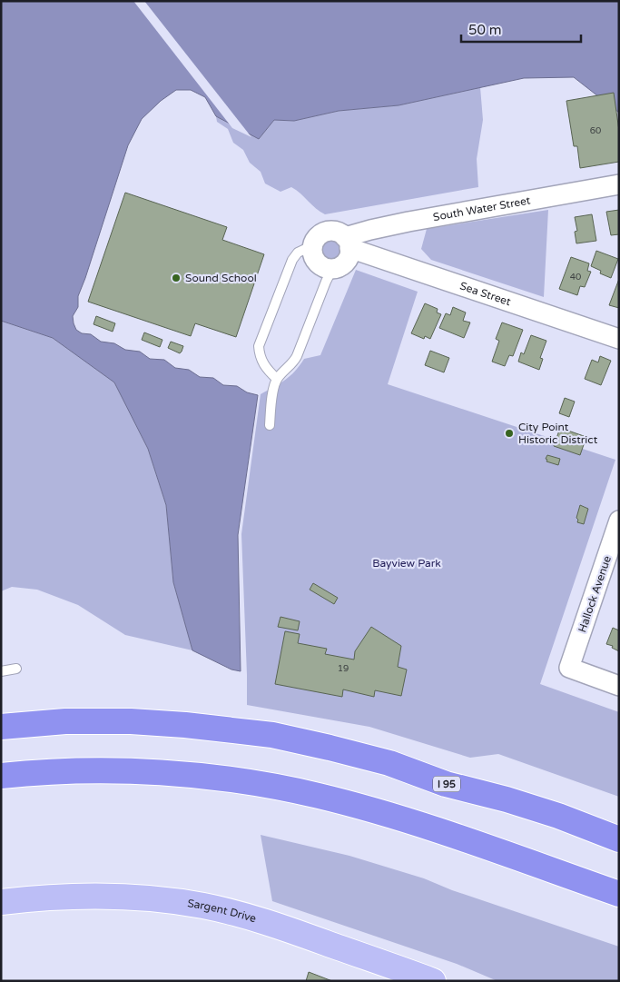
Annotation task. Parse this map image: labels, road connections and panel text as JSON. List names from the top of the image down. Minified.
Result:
{"streets":{"highway":["I 95"],"main road":["Sargent Drive"],"street":["South Water Street","Sea Street","Hallock Avenue"]},"crossings":[["South Water Street","Sea Street"]],"parks":["Bayview Park"],"places":["Sound School","City Point Historic District"],"house_numbers":["60","40","19"],"scale_bar":"50 m"}
